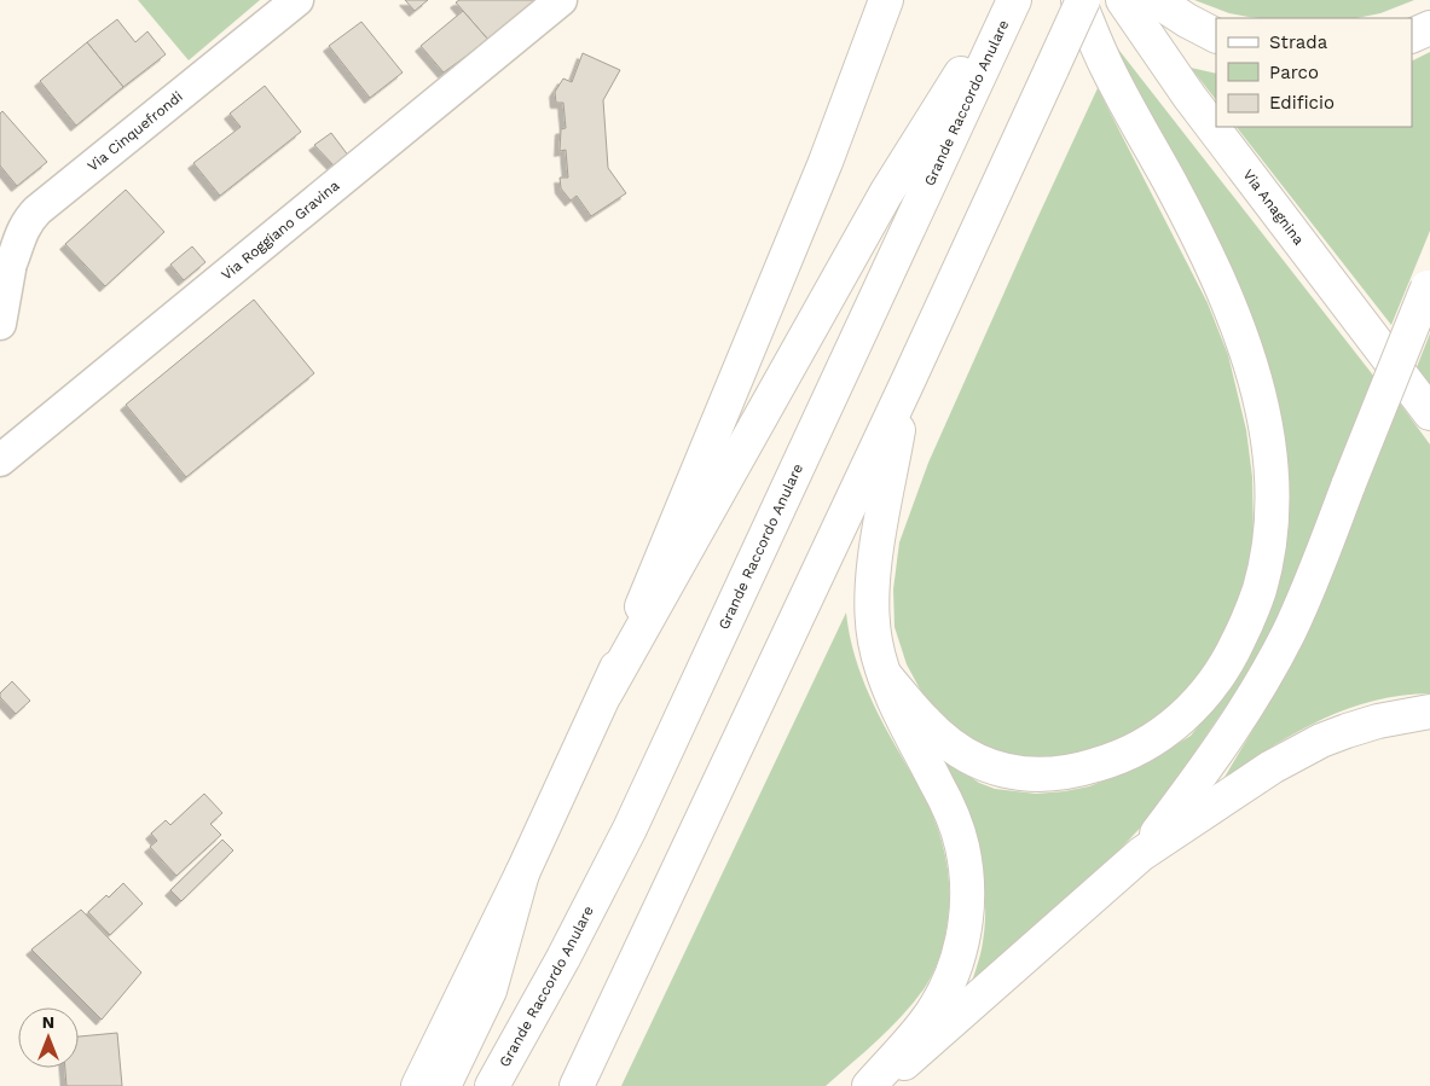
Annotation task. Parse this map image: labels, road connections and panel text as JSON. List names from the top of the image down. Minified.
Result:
{"streets":{"main road":["Grande Raccordo Anulare","Via Anagnina"],"street":["Via Cinquefrondi","Via Roggiano Gravina"]},"legend":["Strada","Parco","Edificio"],"north":"top"}
